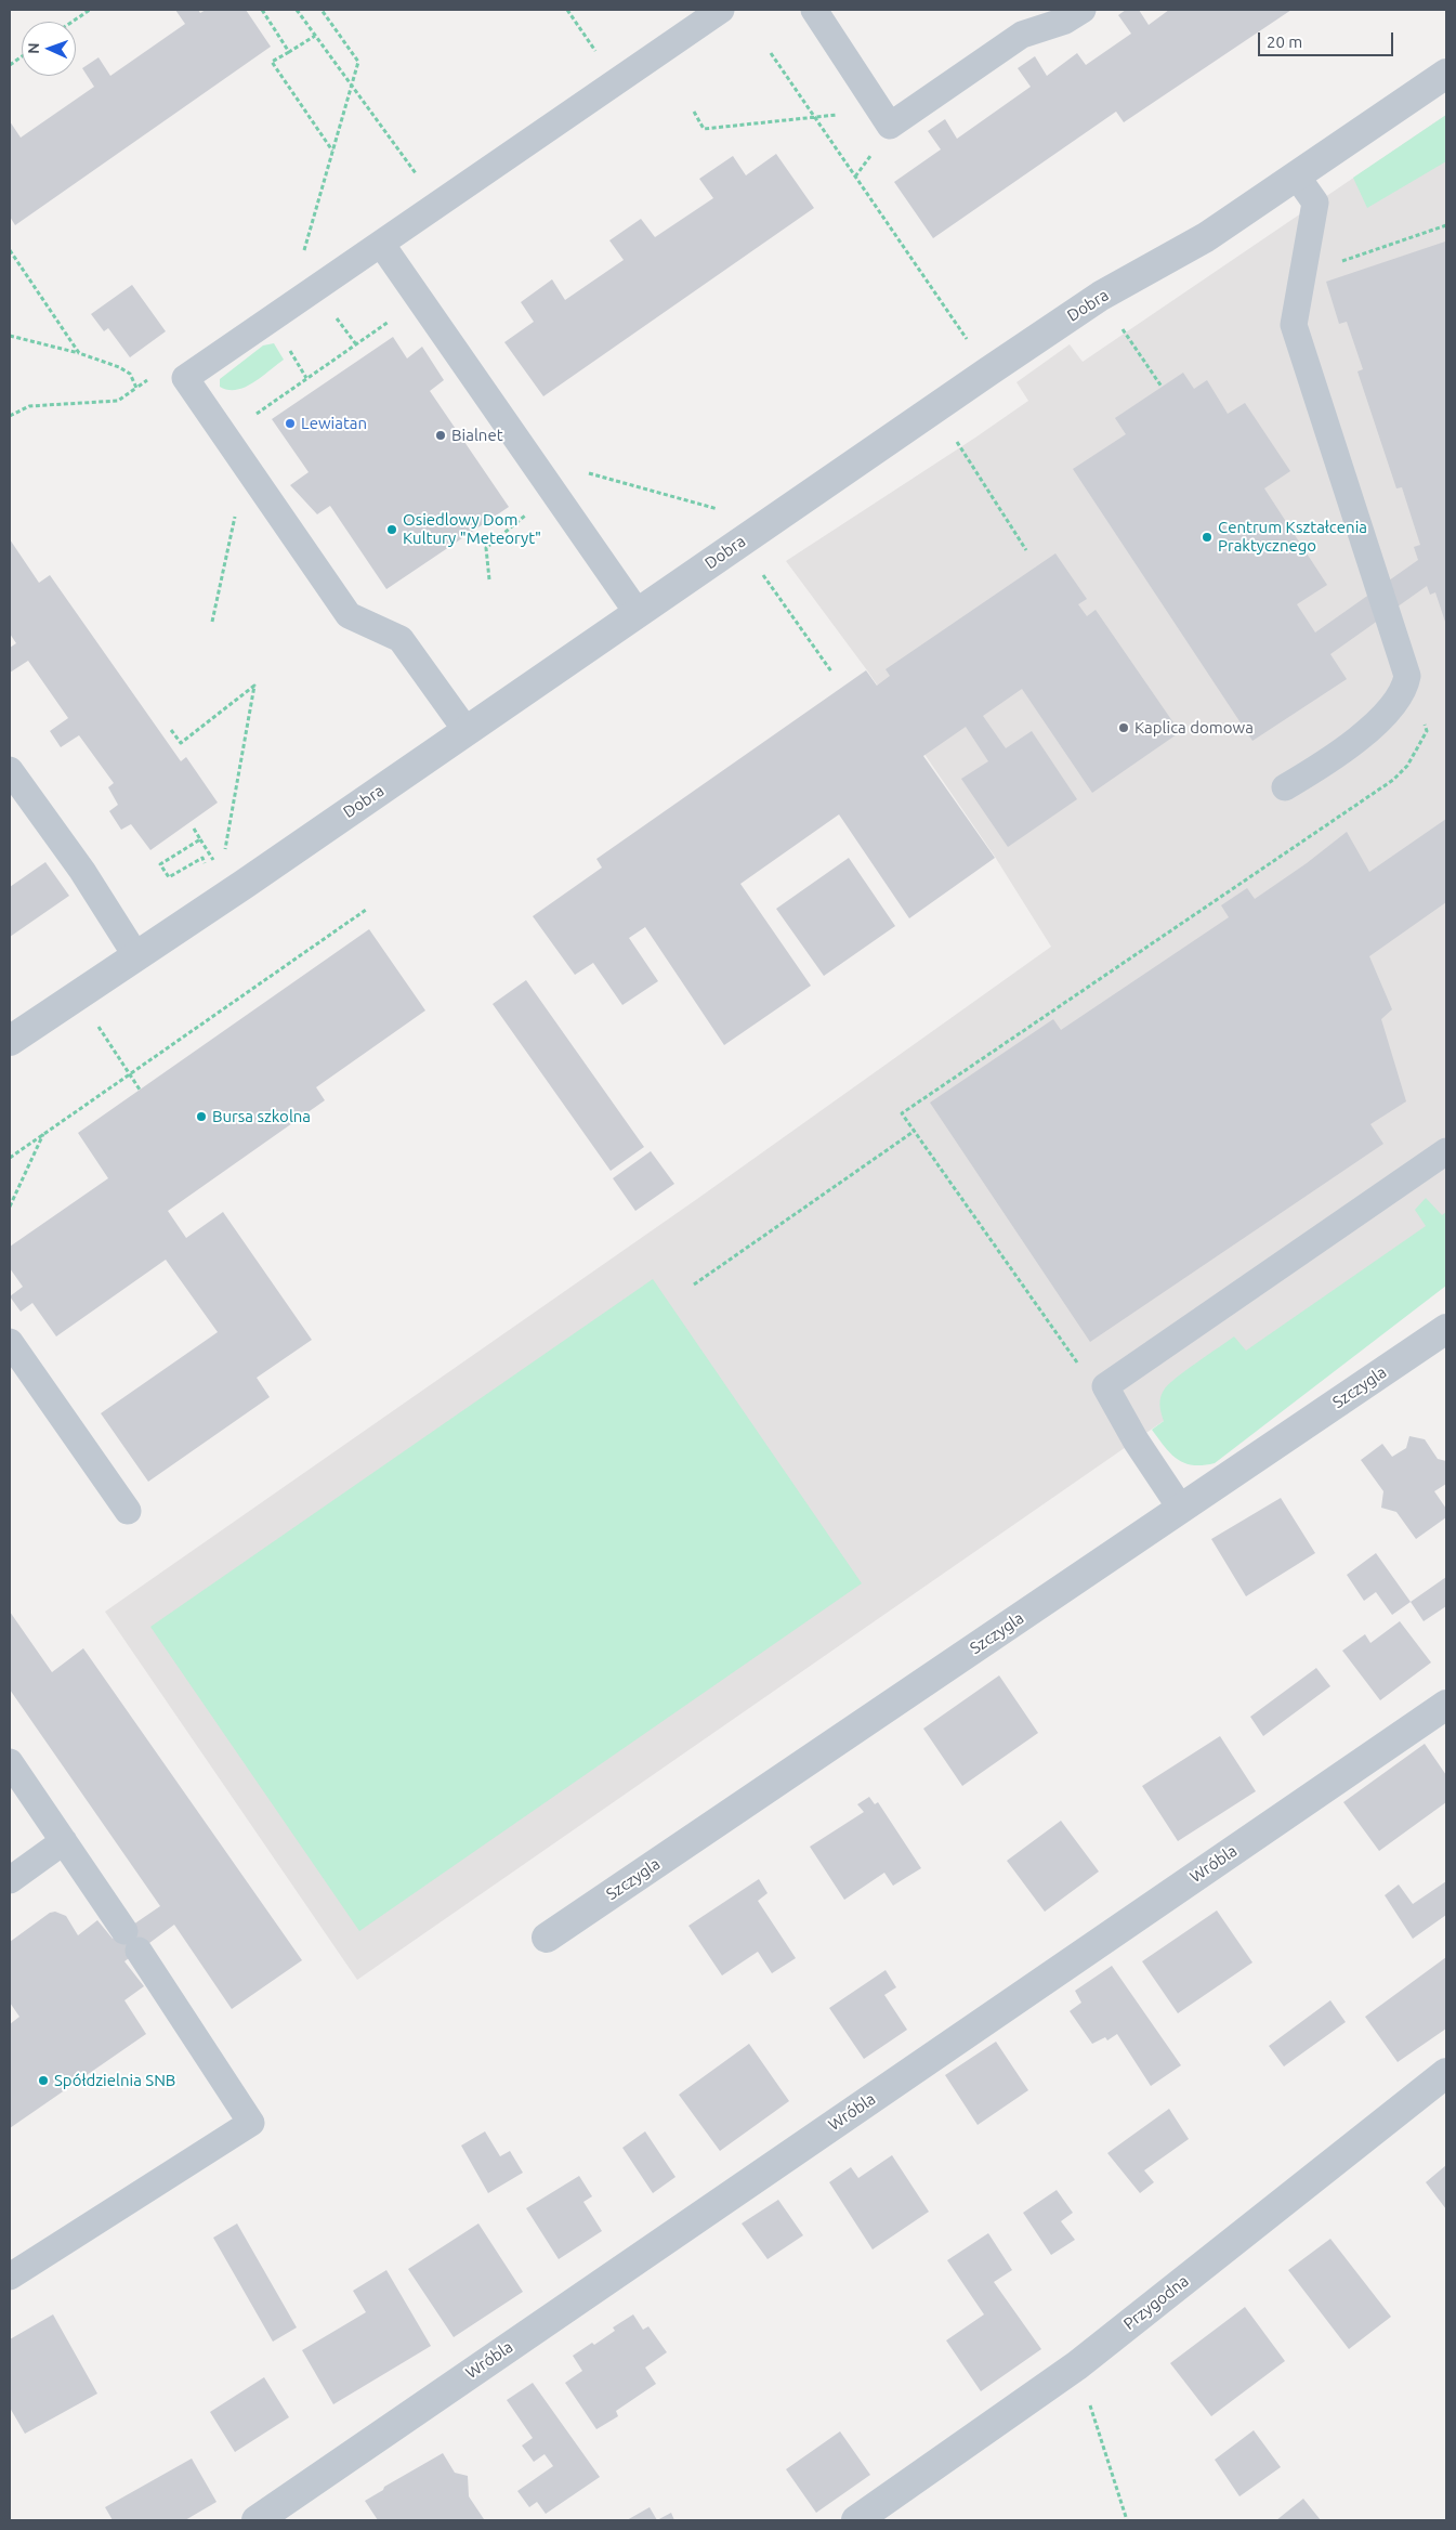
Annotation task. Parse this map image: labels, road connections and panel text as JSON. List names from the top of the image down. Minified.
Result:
{"streets":{"street":["Dobra","Szczygla","Wróbla","Przygodna"]},"places":["Lewiatan","Bialnet","Osiedlowy Dom Kultury \"Meteoryt\"","Centrum Kształcenia Praktycznego","Kaplica domowa","Bursa szkolna","Spółdzielnia SNB"],"scale_bar":"20 m","north":"left"}
